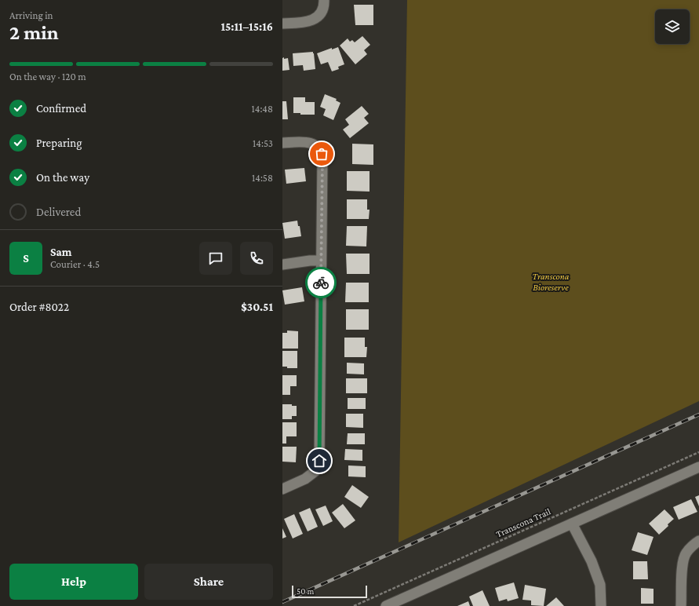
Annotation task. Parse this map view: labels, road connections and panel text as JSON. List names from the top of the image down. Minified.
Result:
{"streets":{"path":["Transcona Trail"]},"parks":["Transcona Bioreserve"],"scale_bar":"50 m","page":{"heading":["2 min","Arriving in","15:11–15:16"],"panel":["Sam","Courier · 4.5","Order #8022","$30.51"],"bar":"On the way · 120 m","list":[["Confirmed","14:48"],["Preparing","14:53"],["On the way","14:58"],"Delivered"],"round":"S","buttons":["Help","Share"],"scale":"50 m"}}
